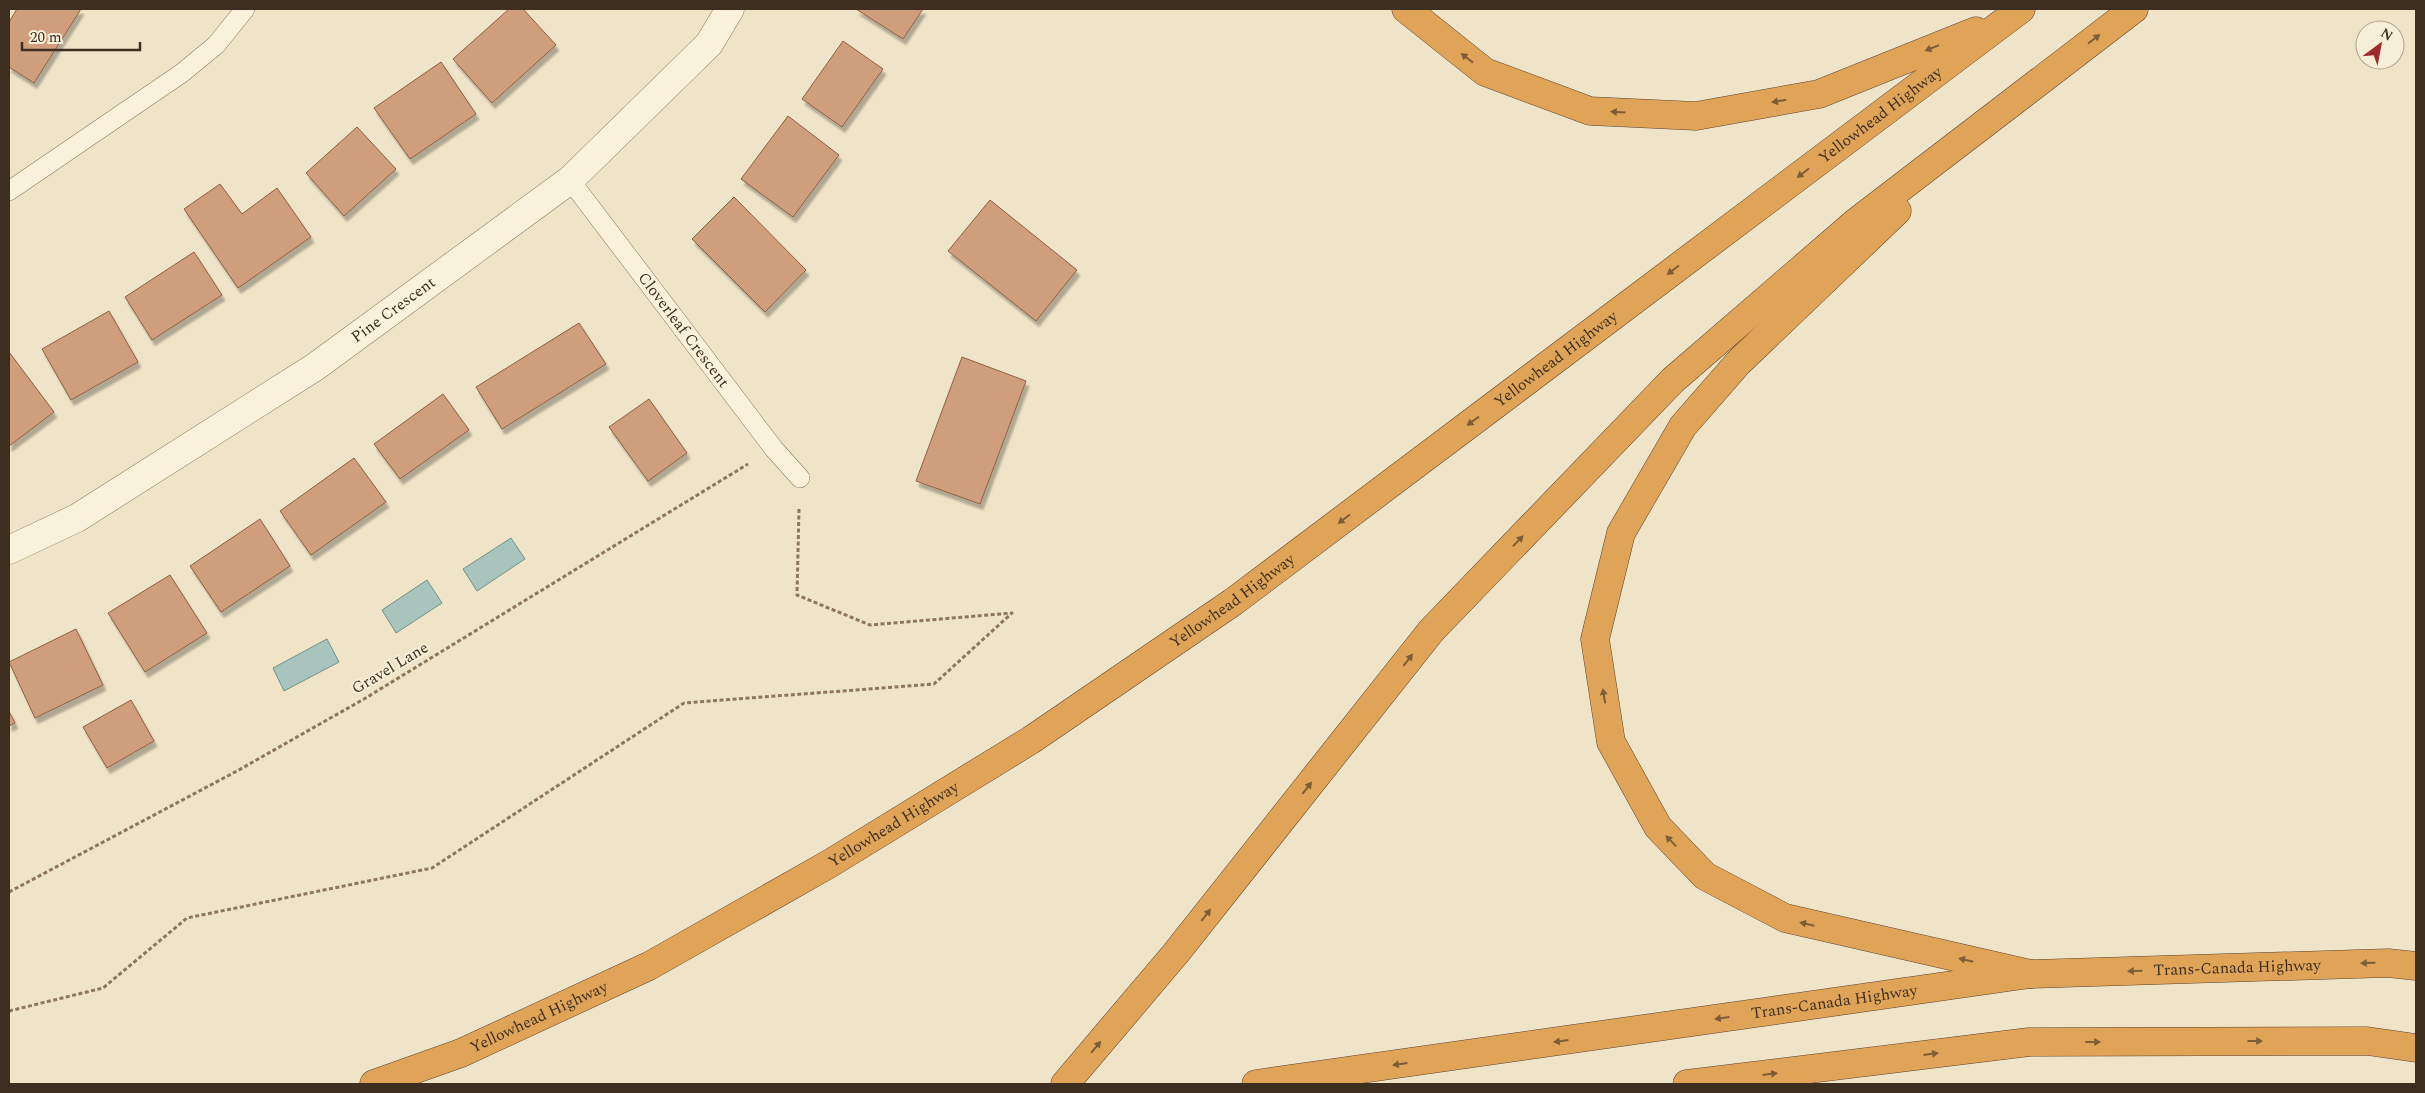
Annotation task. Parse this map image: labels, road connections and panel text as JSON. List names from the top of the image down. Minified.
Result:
{"streets":{"highway":["Yellowhead Highway","Trans-Canada Highway"],"street":["Pine Crescent"],"lane":["Cloverleaf Crescent"],"path":["Gravel Lane"]},"crossings":[["Pine Crescent","Cloverleaf Crescent"],["Cloverleaf Crescent","Gravel Lane"]],"scale_bar":"20 m","north":"top right"}
